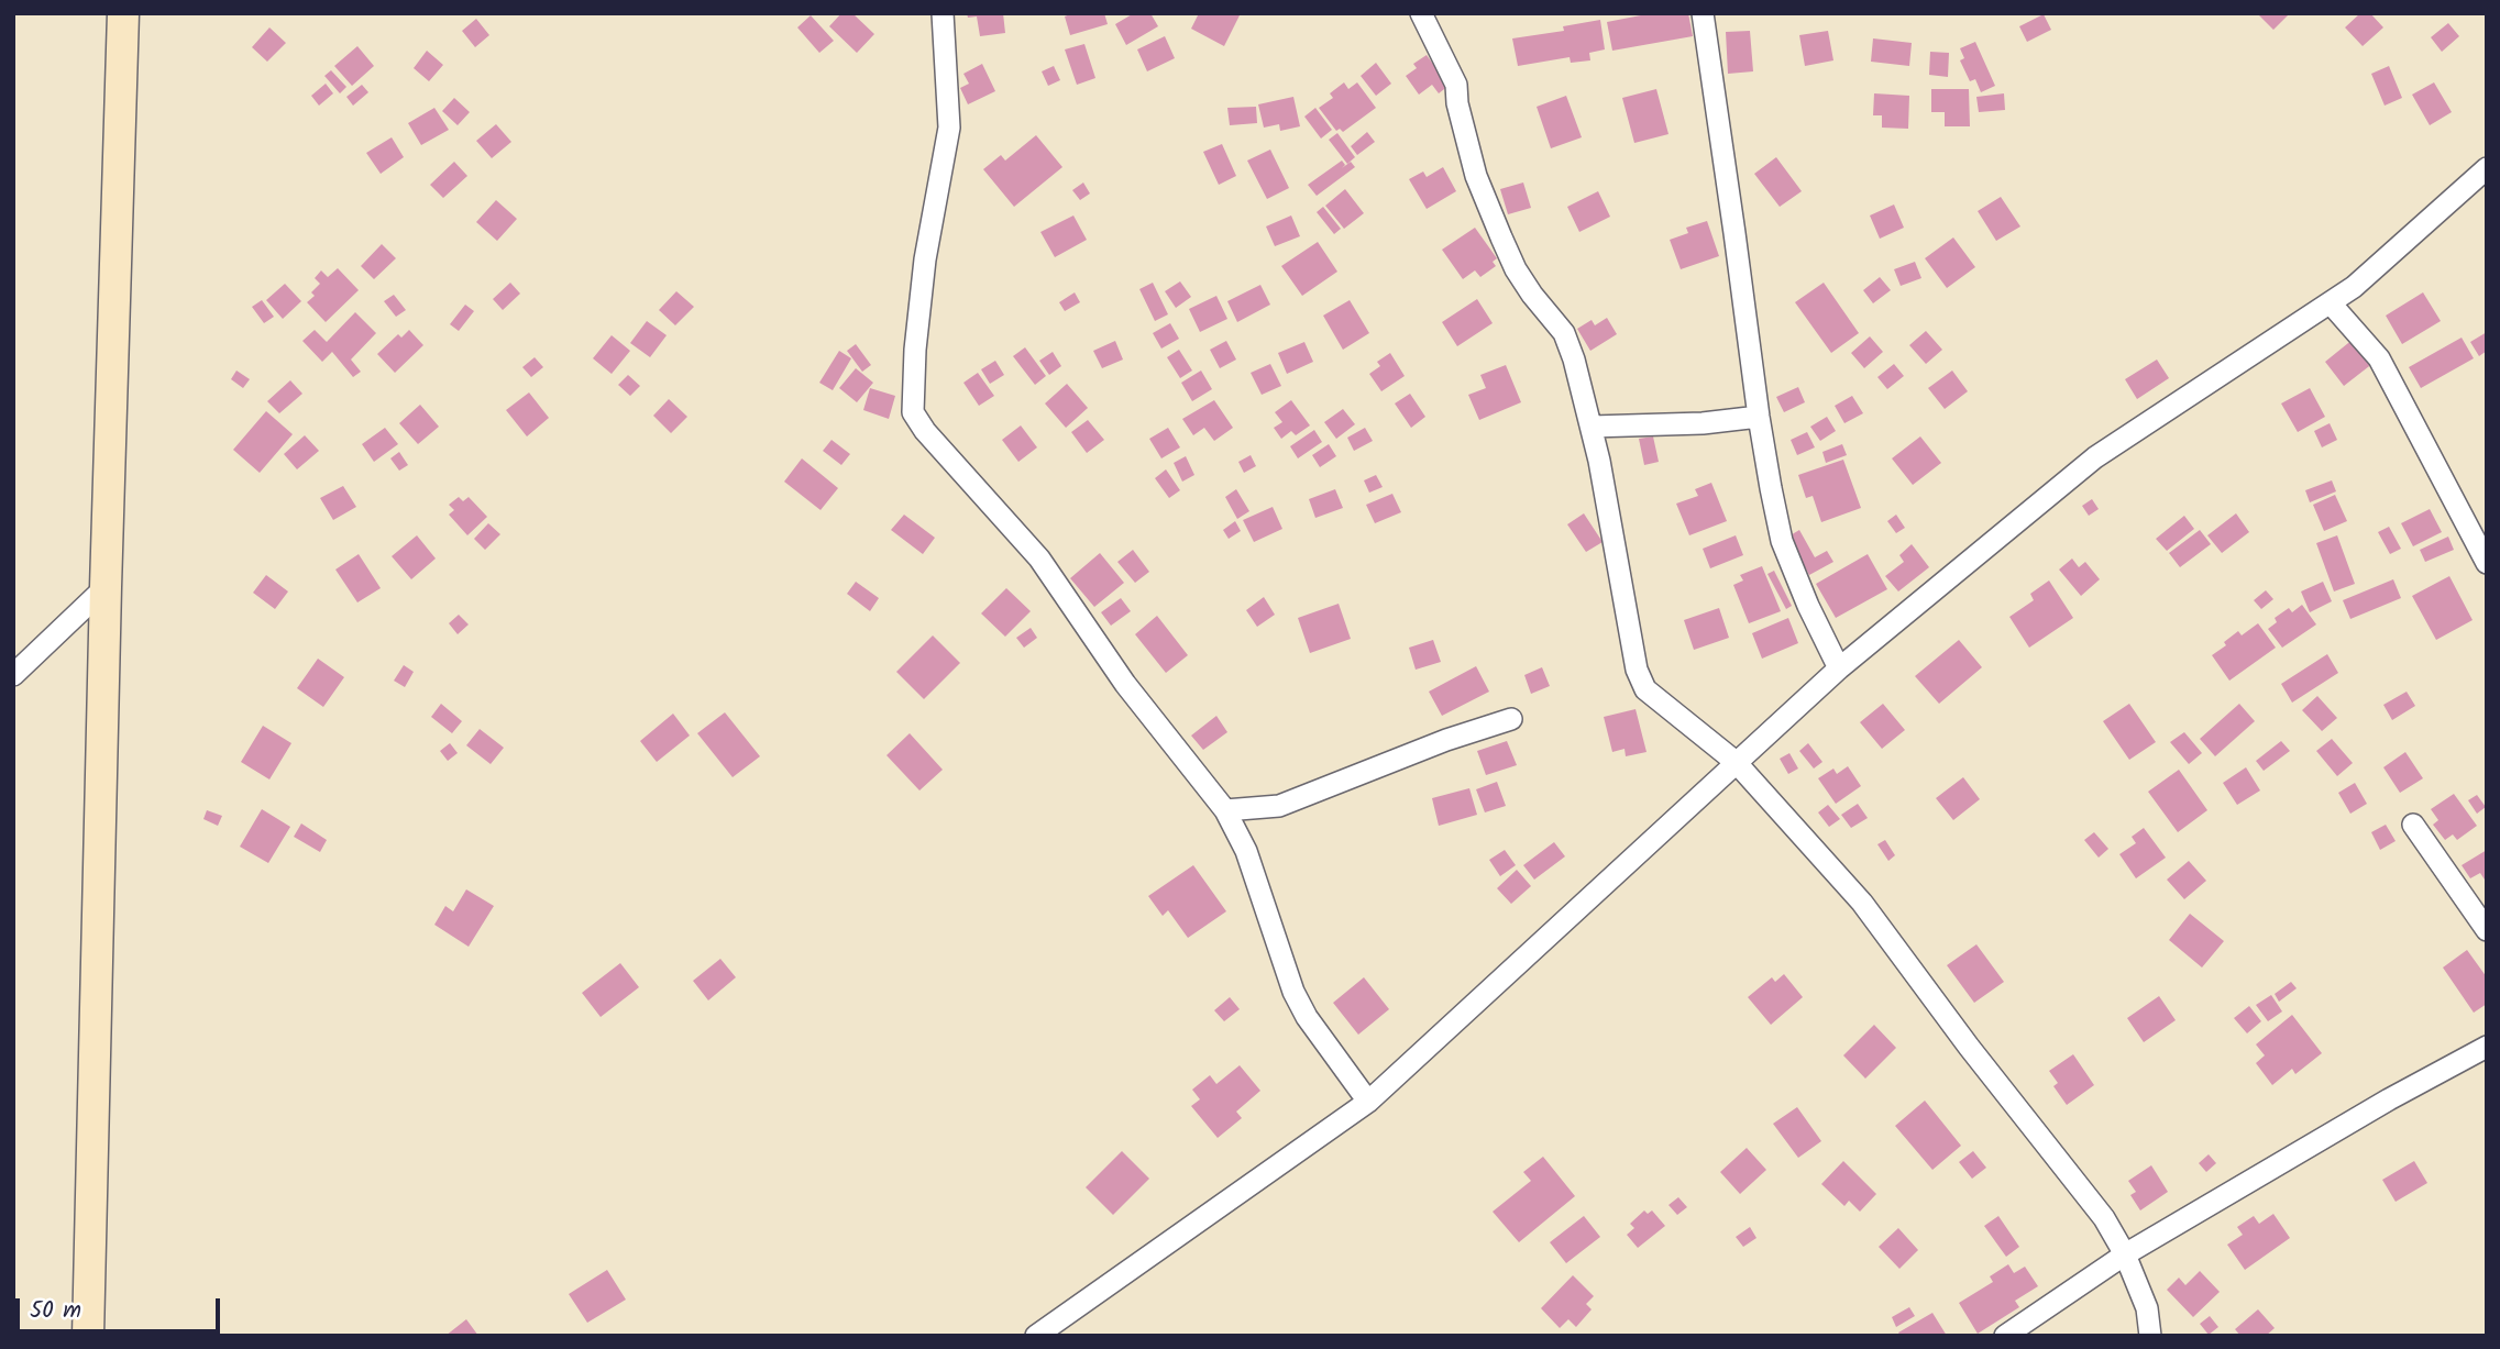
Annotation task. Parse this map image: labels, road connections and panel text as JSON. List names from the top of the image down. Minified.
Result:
{"scale_bar":"50 m"}
